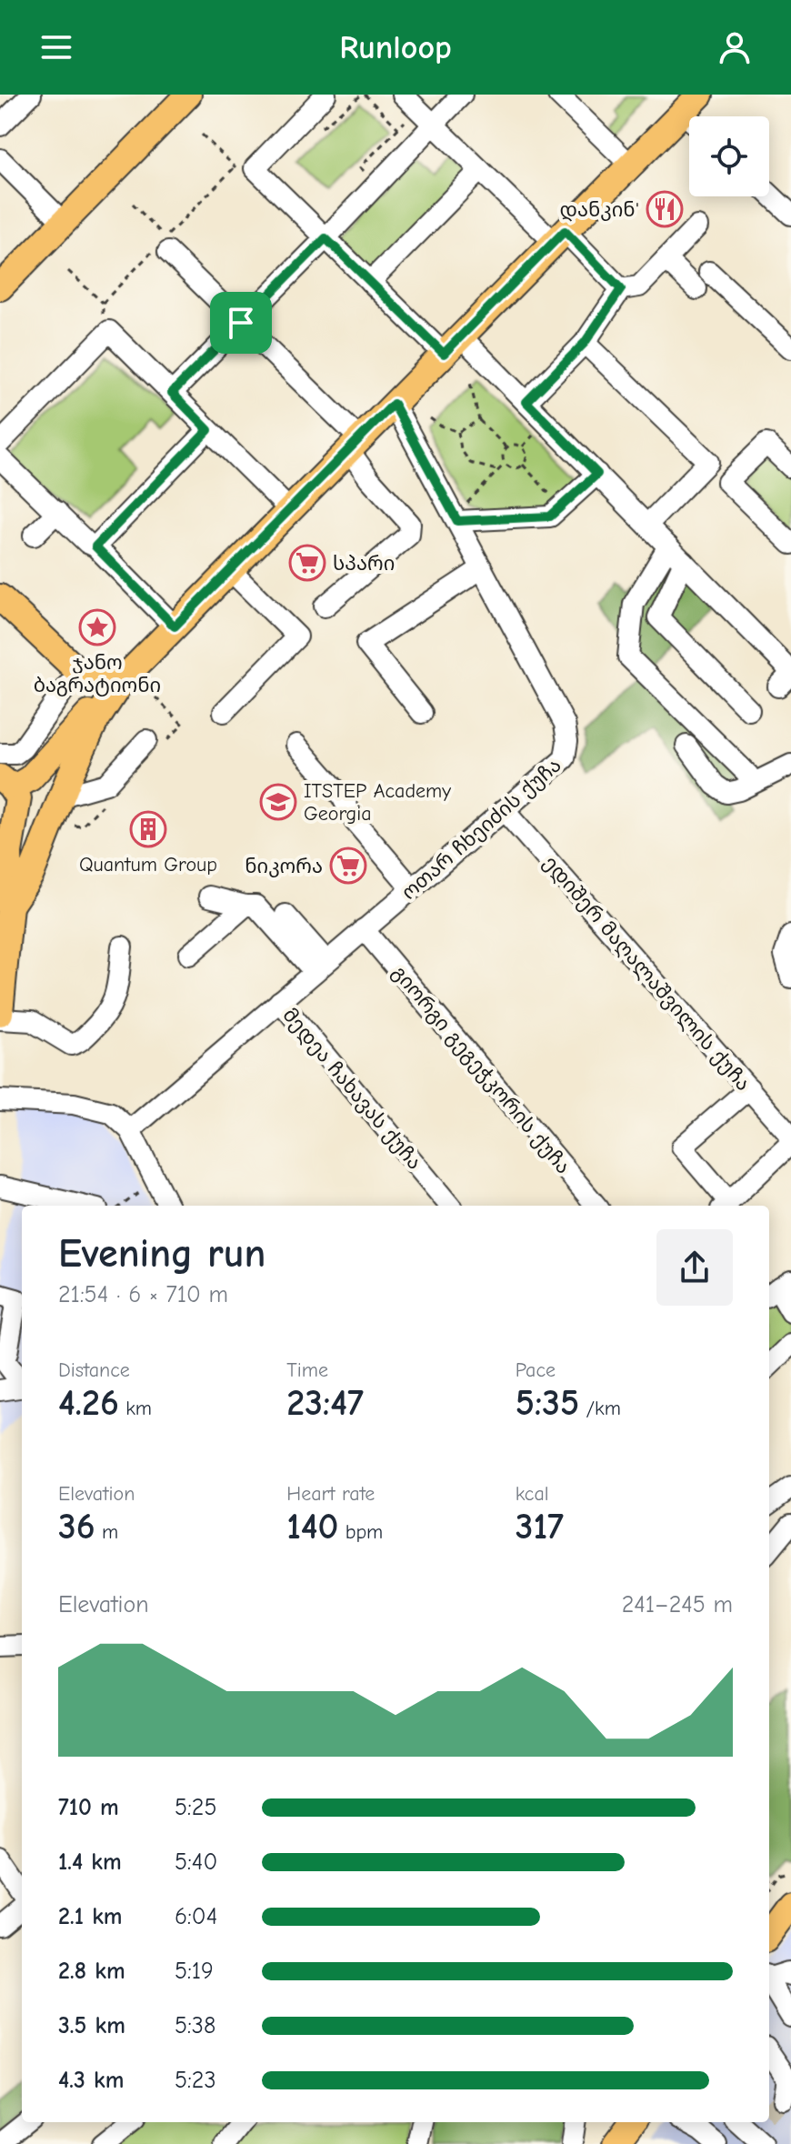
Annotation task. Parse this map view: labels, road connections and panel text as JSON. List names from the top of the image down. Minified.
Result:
{"streets":{"street":["ოთარ ჩხეიძის ქუჩა","ედიშერ მაღალაშვილის ქუჩა","გიორგი გეგეჭკორის ქუჩა","მედეა ჩახავას ქუჩა"]},"crossings":[["ოთარ ჩხეიძის ქუჩა","ედიშერ მაღალაშვილის ქუჩა"],["ოთარ ჩხეიძის ქუჩა","გიორგი გეგეჭკორის ქუჩა"],["ოთარ ჩხეიძის ქუჩა","მედეა ჩახავას ქუჩა"]],"places":{"restaurant":["დანკინ'"],"supermarket":["სპარი","ნიკორა"],"place":["ჯანო ბაგრატიონი"],"school or university":["ITSTEP Academy Georgia"],"building":["Quantum Group"]},"page":{"header":"Runloop","heading":["Evening run","21:54 · 6 × 710 m"],"stats":[["Distance","4.26 km"],["Time","23:47"],["Pace","5:35 /km"],["Elevation","36 m"],["Heart rate","140 bpm"],["kcal","317"]],"chart":["Elevation","241–245 m"],"list":[{"name":"710 m","note":"5:25"},{"name":"1.4 km","note":"5:40"},{"name":"2.1 km","note":"6:04"},{"name":"2.8 km","note":"5:19"},{"name":"3.5 km","note":"5:38"},{"name":"4.3 km","note":"5:23"}]}}
